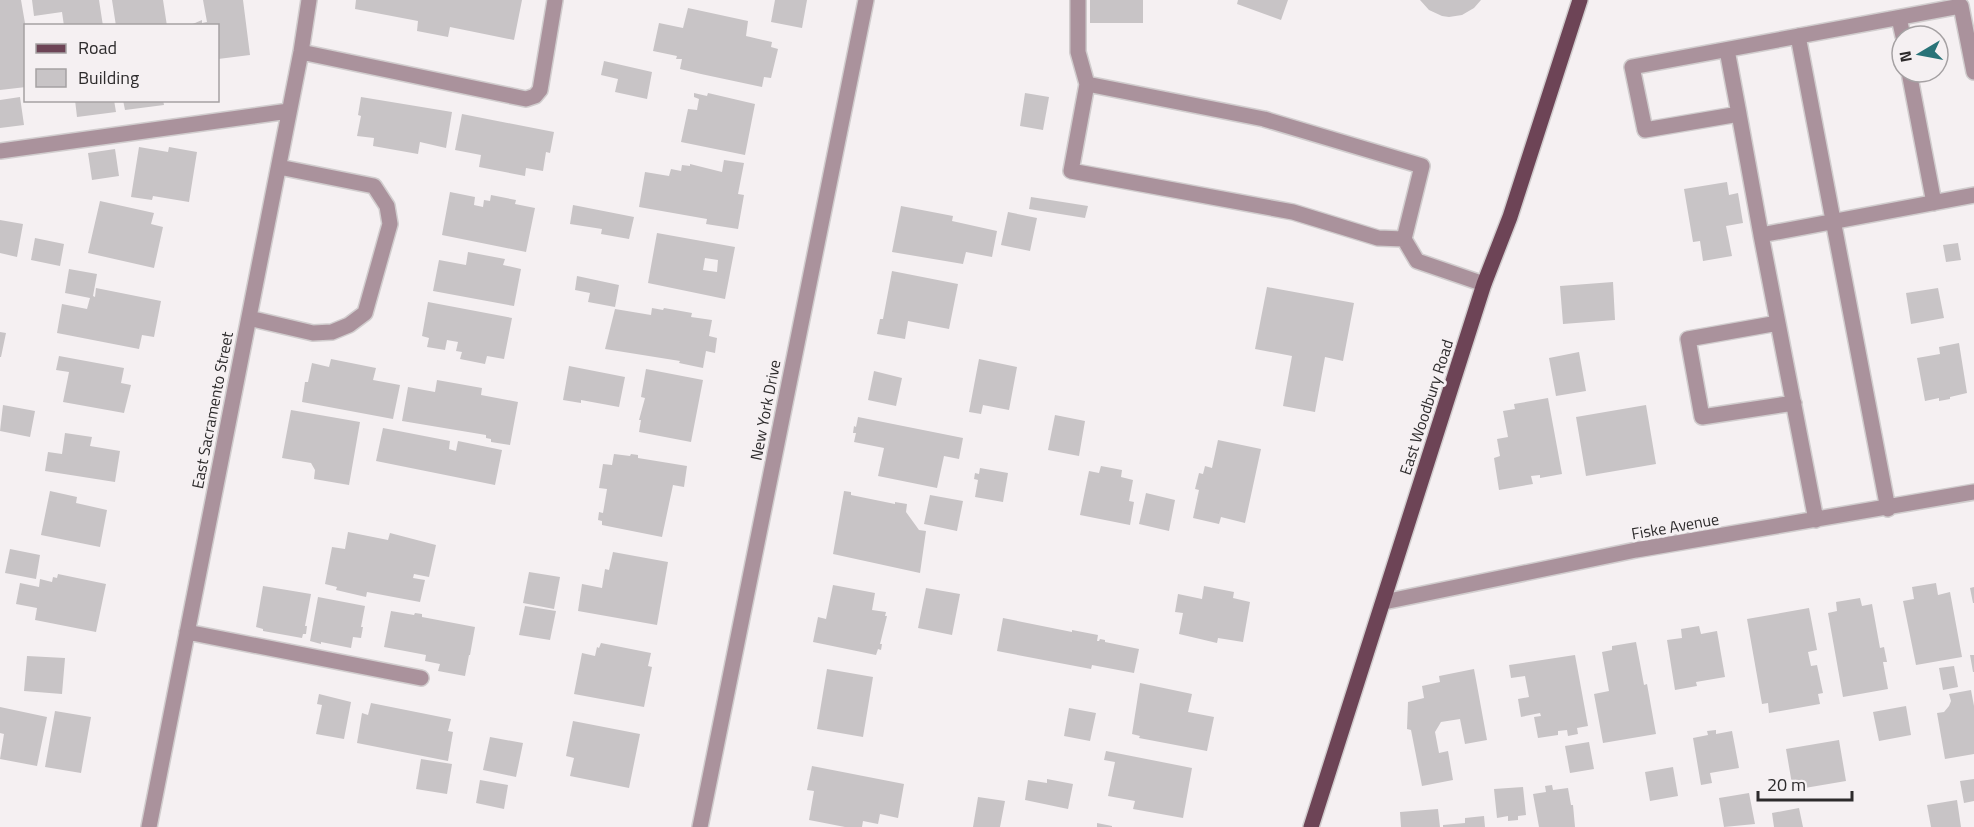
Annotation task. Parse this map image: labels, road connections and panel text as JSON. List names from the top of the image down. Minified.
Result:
{"streets":{"main road":["East Woodbury Road"],"street":["East Sacramento Street","New York Drive","Fiske Avenue"]},"crossings":[["East Woodbury Road","Fiske Avenue"]],"legend":["Road","Building"],"scale_bar":"20 m","north":"left"}
